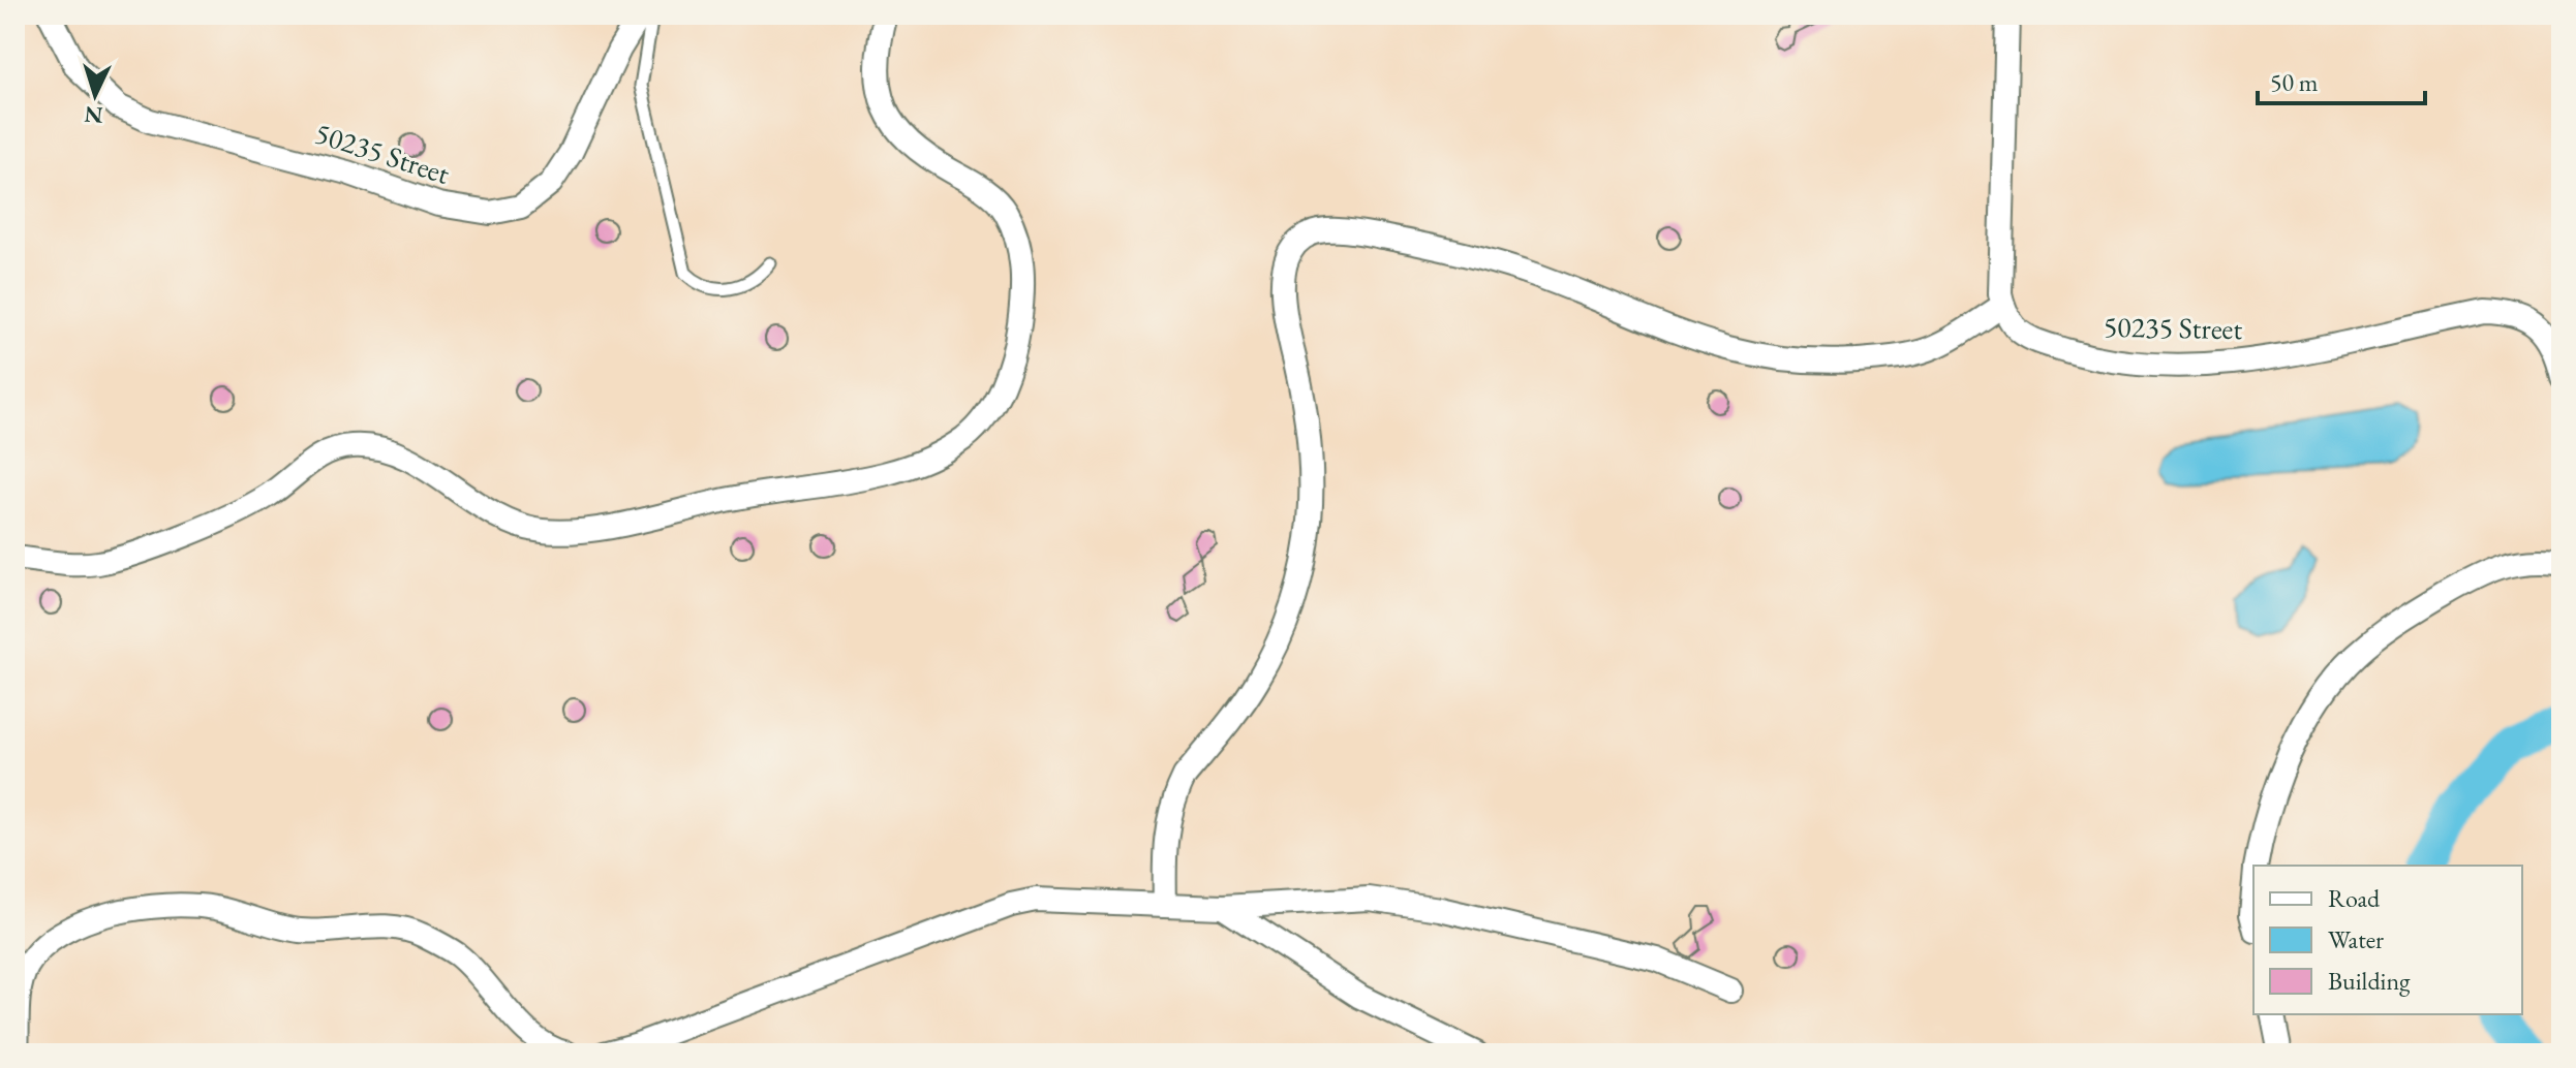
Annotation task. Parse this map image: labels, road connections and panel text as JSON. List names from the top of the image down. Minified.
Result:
{"streets":{"street":["50235 Street"]},"legend":["Road","Water","Building"],"scale_bar":"50 m","north":"bottom"}
